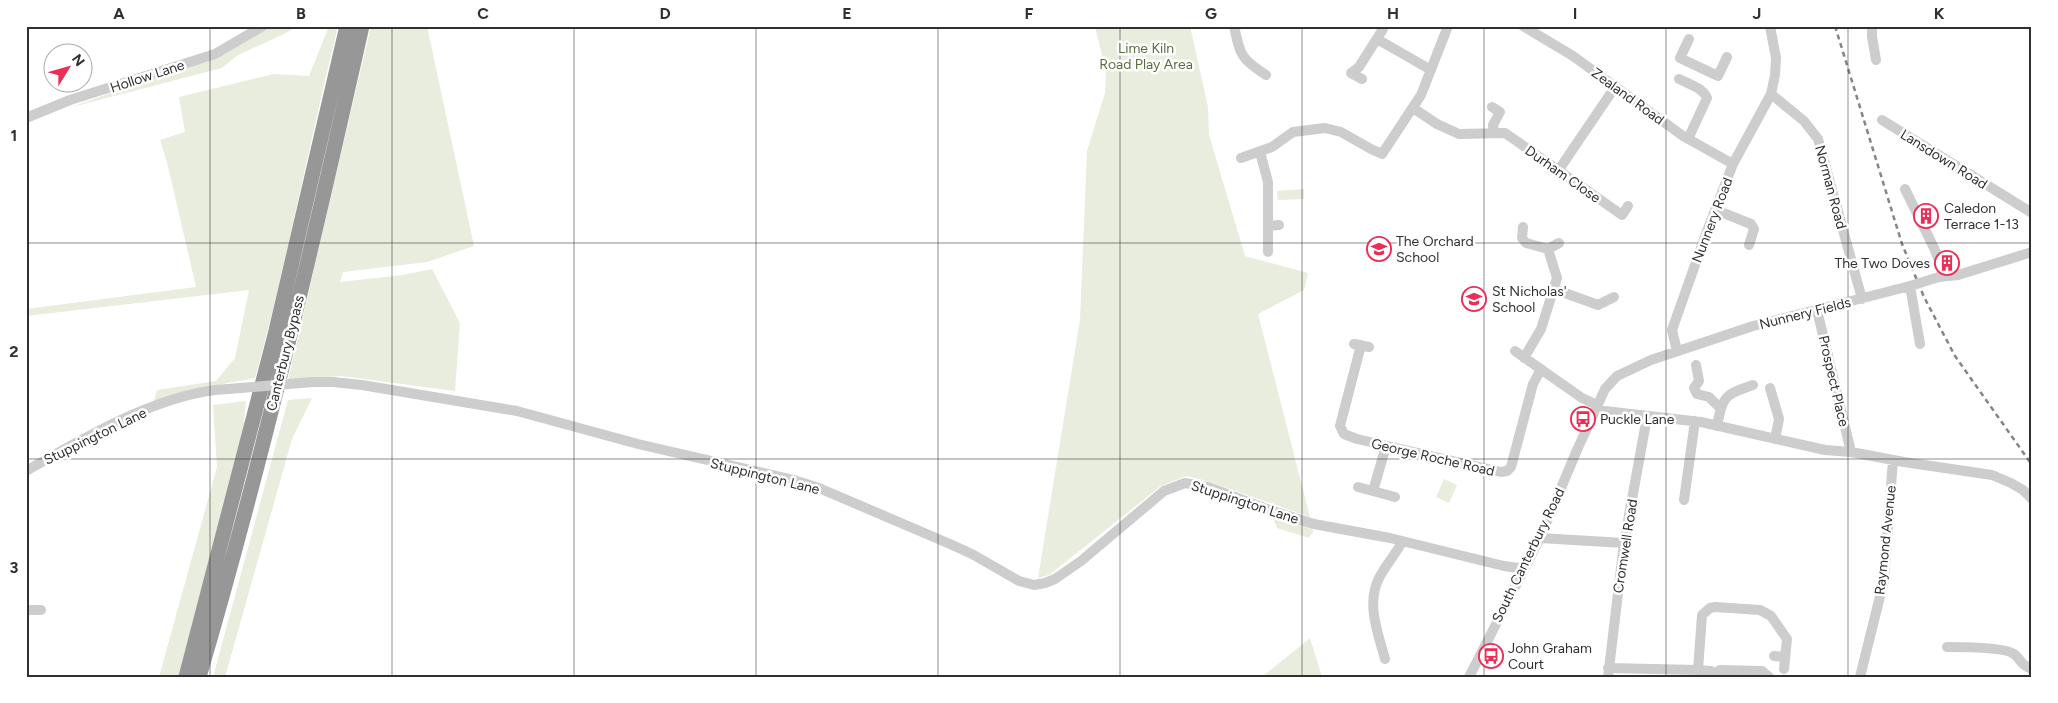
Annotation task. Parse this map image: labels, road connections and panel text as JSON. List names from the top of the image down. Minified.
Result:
{"streets":{"highway":["Canterbury Bypass"],"street":["Hollow Lane","Zealand Road","Lansdown Road","Durham Close","Norman Road","Nunnery Road","Nunnery Fields","Prospect Place","Stuppington Lane","George Roche Road","Raymond Avenue","Cromwell Road","South Canterbury Road"]},"crossings":[["Zealand Road","Nunnery Road"],["Norman Road","Nunnery Road"],["Norman Road","Nunnery Fields"],["Nunnery Road","Nunnery Fields"],["Nunnery Fields","Prospect Place"],["Nunnery Fields","South Canterbury Road"],["Stuppington Lane","South Canterbury Road"]],"parks":["Lime Kiln Road Play Area"],"places":{"building":["Caledon Terrace 1-13","The Two Doves"],"school or university":["The Orchard School","St Nicholas' School"],"bus stop":["Puckle Lane","John Graham Court"]},"north":"top right","grid":{"columns":["A","B","C","D","E","F","G","H","I","J","K"],"rows":["1","2","3"]}}
